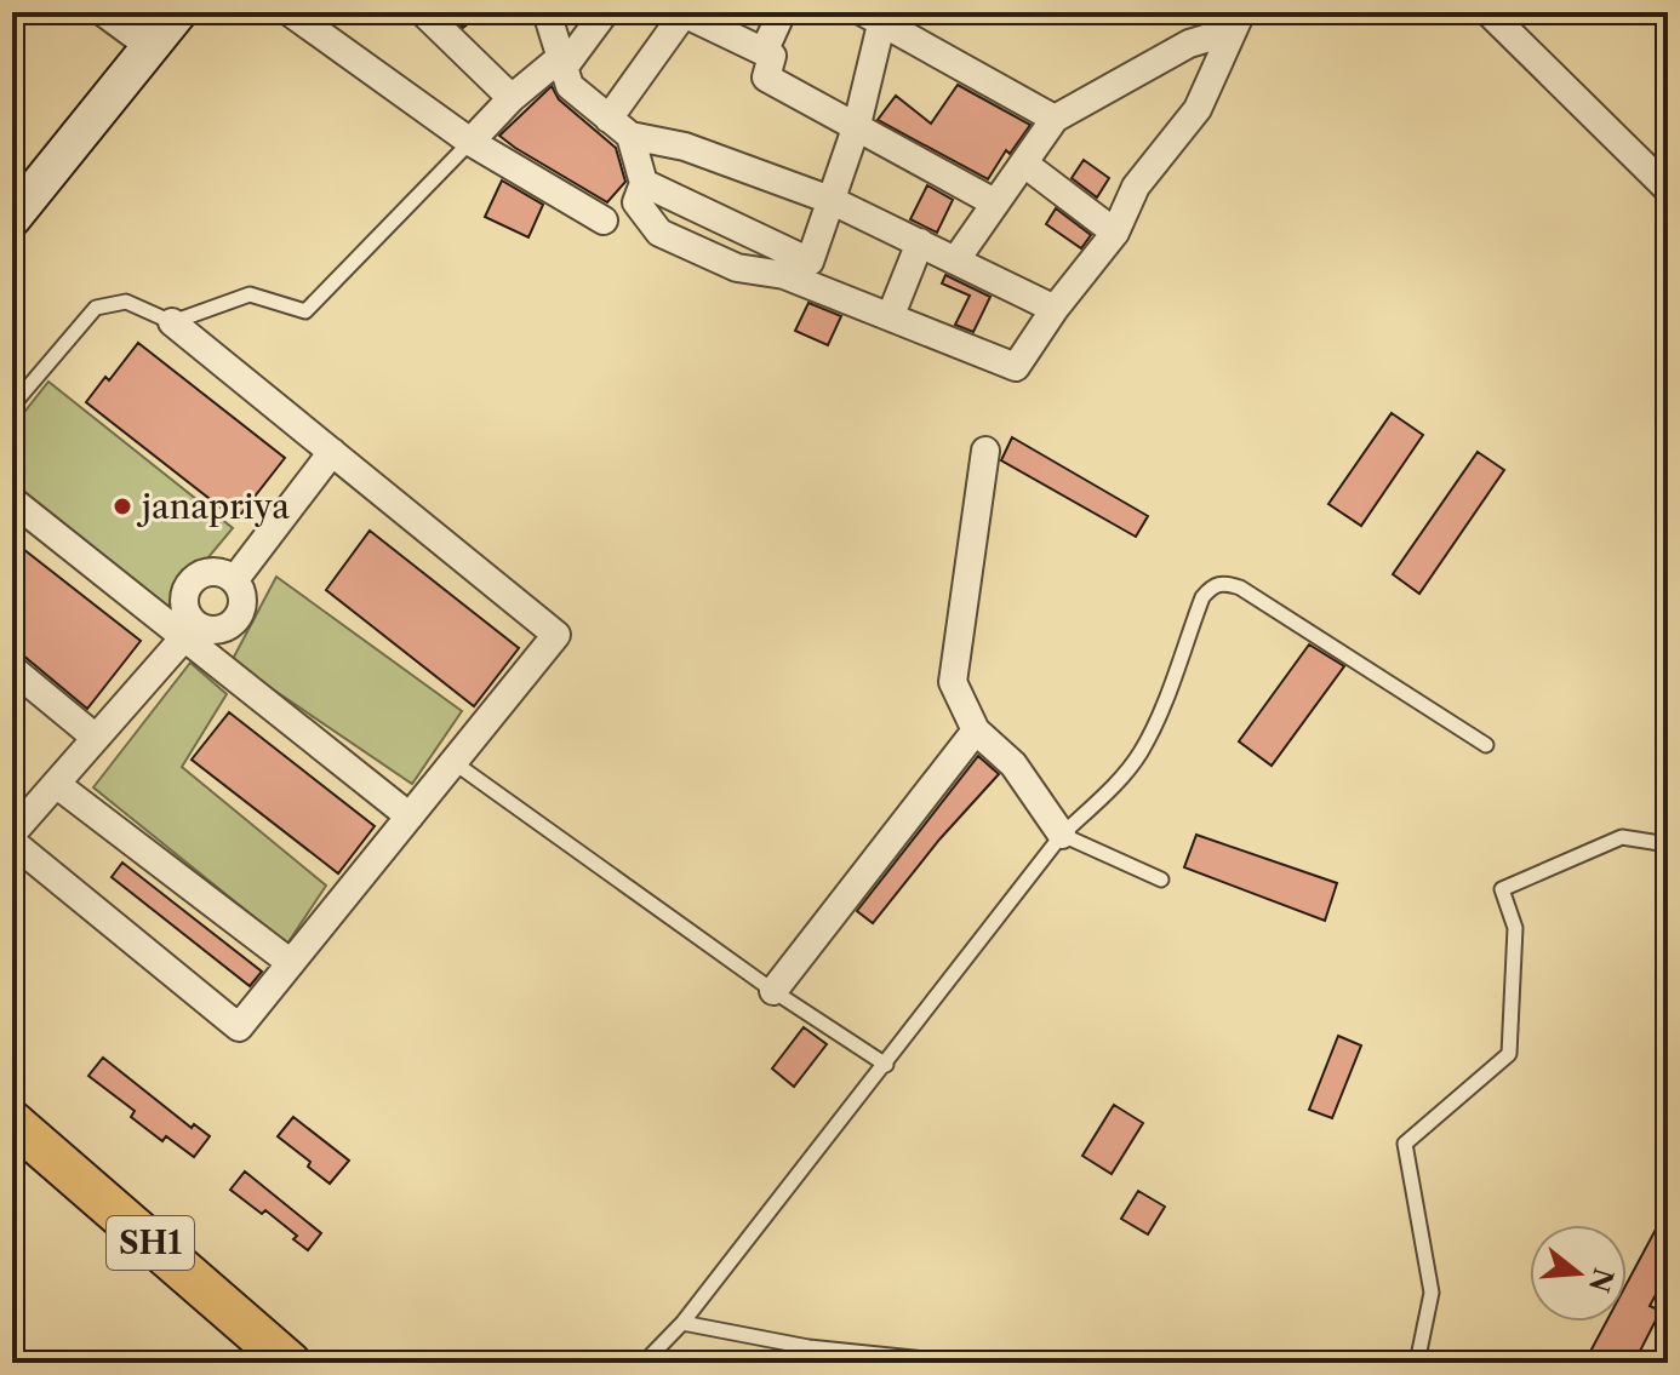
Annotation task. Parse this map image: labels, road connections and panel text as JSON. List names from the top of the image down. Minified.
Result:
{"streets":{"main road":["SH1"]},"places":["janapriya"],"north":"right"}
